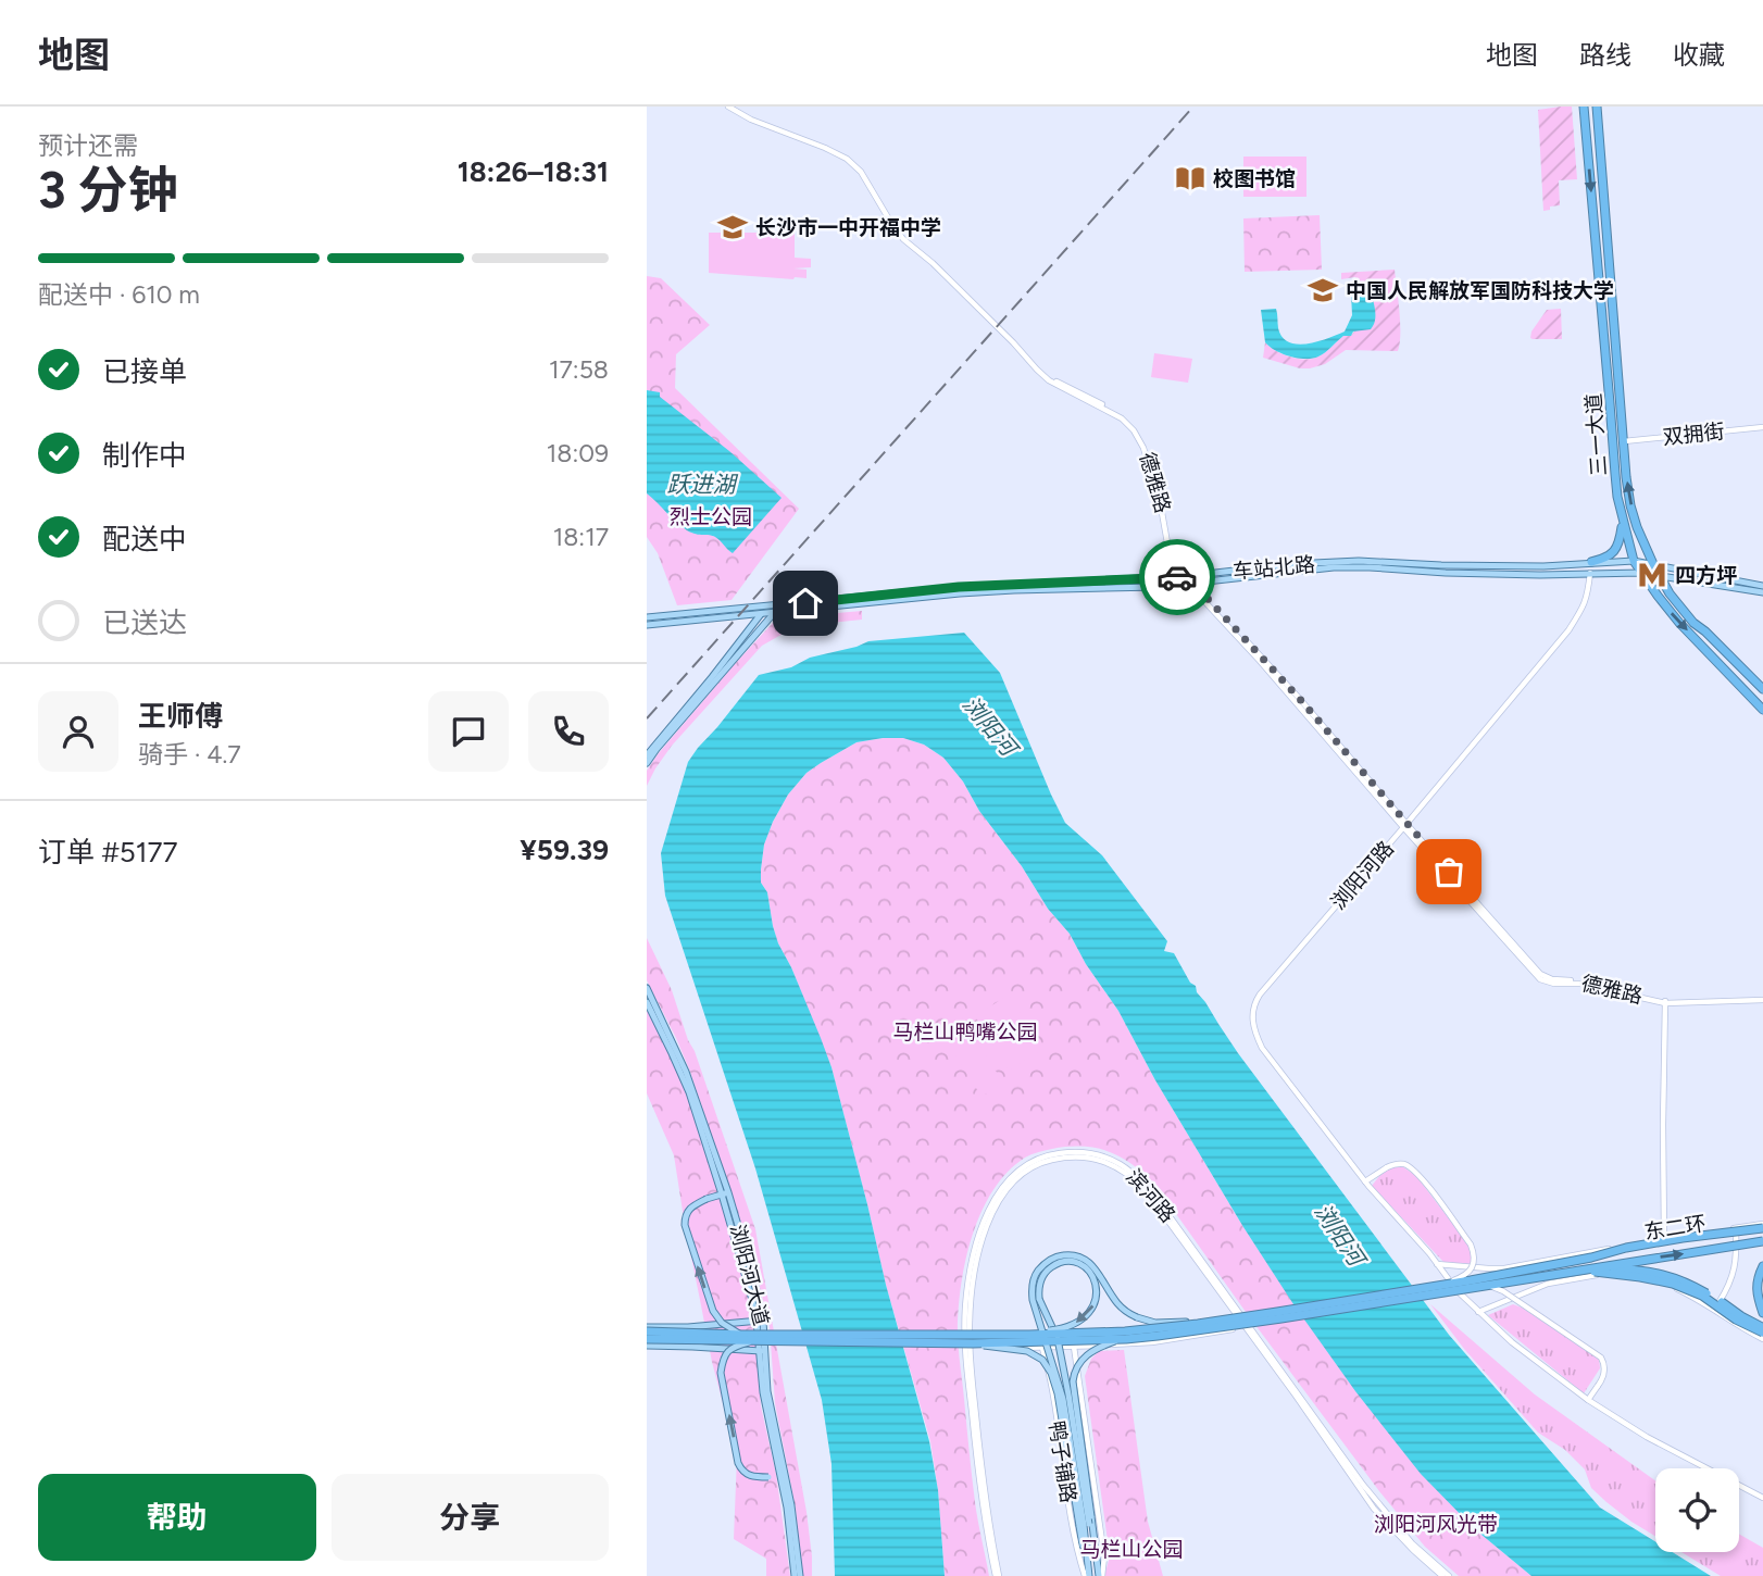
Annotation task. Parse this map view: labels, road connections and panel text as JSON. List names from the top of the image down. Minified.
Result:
{"streets":{"highway":["三一大道"],"main road":["车站北路","浏阳河大道","鸭子铺路"],"street":["双拥街","德雅路","浏阳河路","滨河路"]},"crossings":[["双拥街","三一大道"],["三一大道","车站北路"],["德雅路","车站北路"],["德雅路","浏阳河路"],["车站北路","浏阳河路"]],"water":["跃进湖","浏阳河"],"parks":["烈士公园","马栏山鸭嘴公园","浏阳河风光带","马栏山公园"],"places":{"library":["校图书馆"],"school or university":["长沙市一中开福中学","中国人民解放军国防科技大学"],"metro station":["四方坪"]},"page":{"header":"地图","nav":["地图","路线","收藏"],"heading":["3 分钟","预计还需","18:26–18:31"],"panel":["王师傅","骑手 · 4.7","订单 #5177","¥59.39"],"bar":"配送中 · 610 m","list":[["已接单","17:58"],["制作中","18:09"],["配送中","18:17"],"已送达"],"buttons":["帮助","分享"]}}
